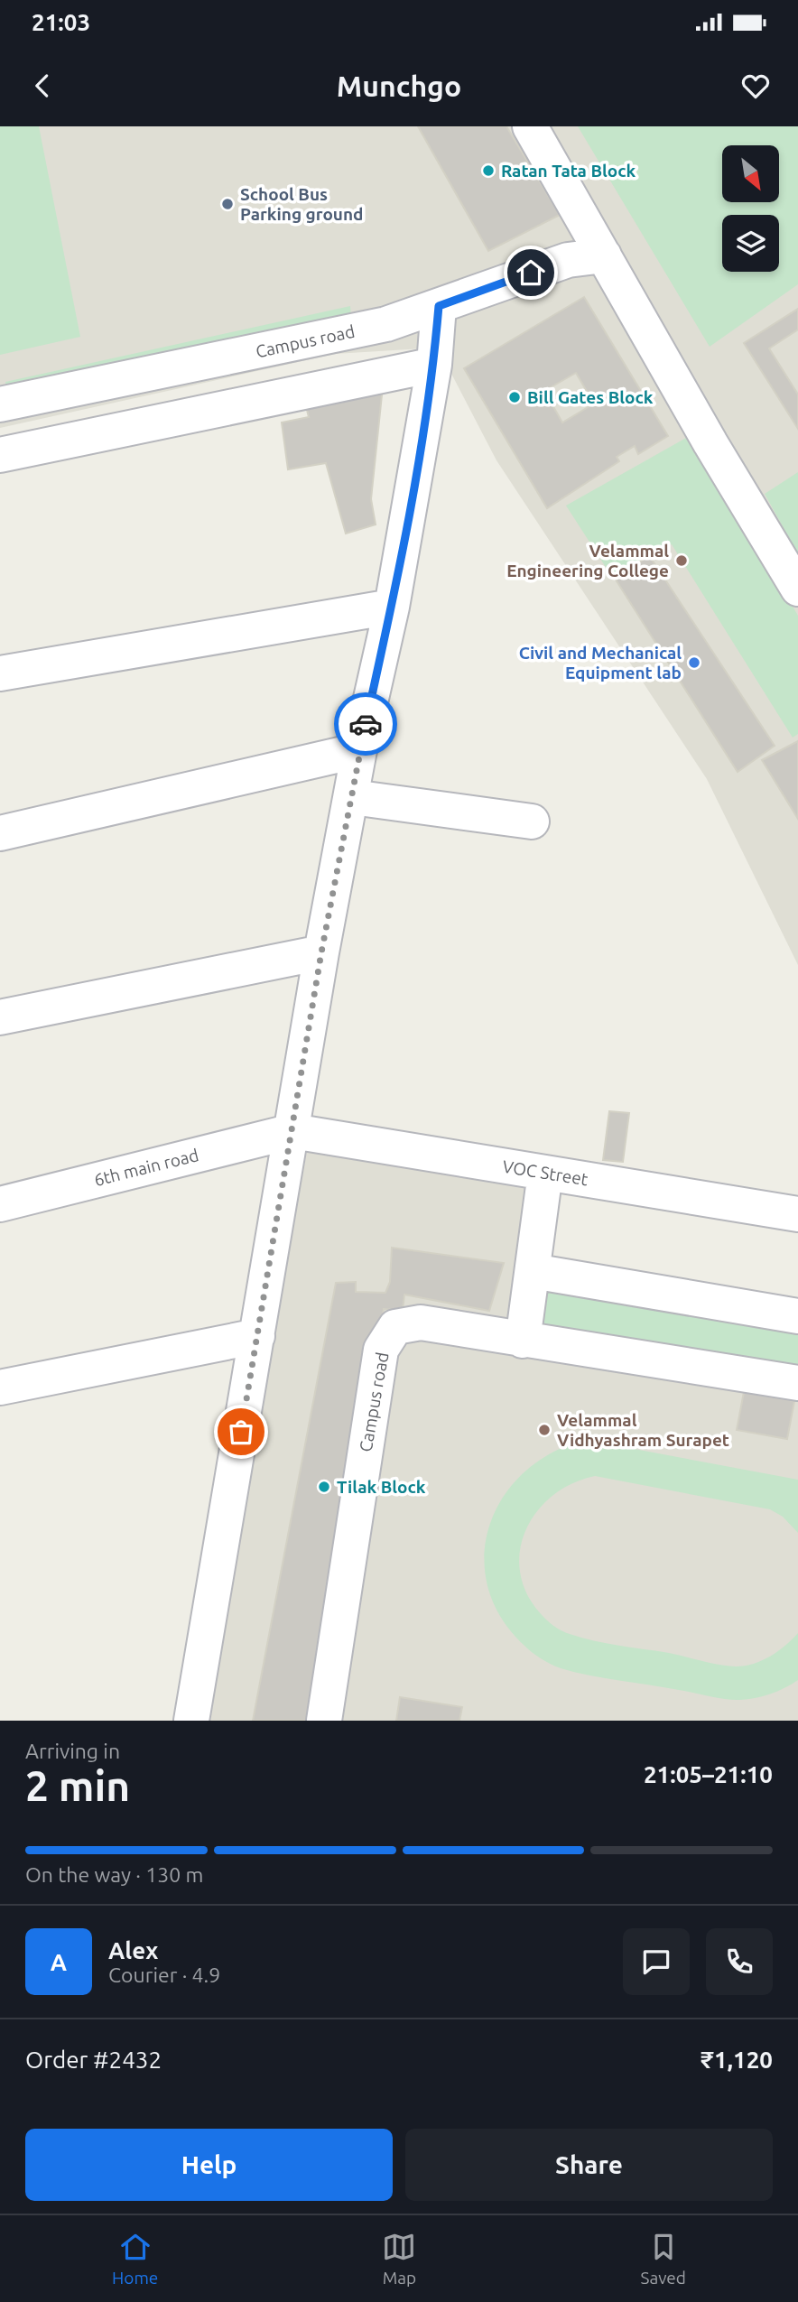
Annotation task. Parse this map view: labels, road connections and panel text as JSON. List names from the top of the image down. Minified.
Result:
{"streets":{"street":["Campus road","6th main road","VOC Street"]},"crossings":[["6th main road","VOC Street"]],"places":["Ratan Tata Block","School Bus Parking ground","Bill Gates Block","Velammal Engineering College","Civil and Mechanical Equipment lab","Velammal Vidhyashram Surapet","Tilak Block"],"north":"bottom right","page":{"status":"21:03","header":"Munchgo","heading":["2 min","Arriving in","21:05–21:10"],"panel":["Alex","Courier · 4.9","Order #2432","₹1,120"],"bar":"On the way · 130 m","round":"A","buttons":["Help","Share"],"tabs":["Home","Map","Saved"]}}
